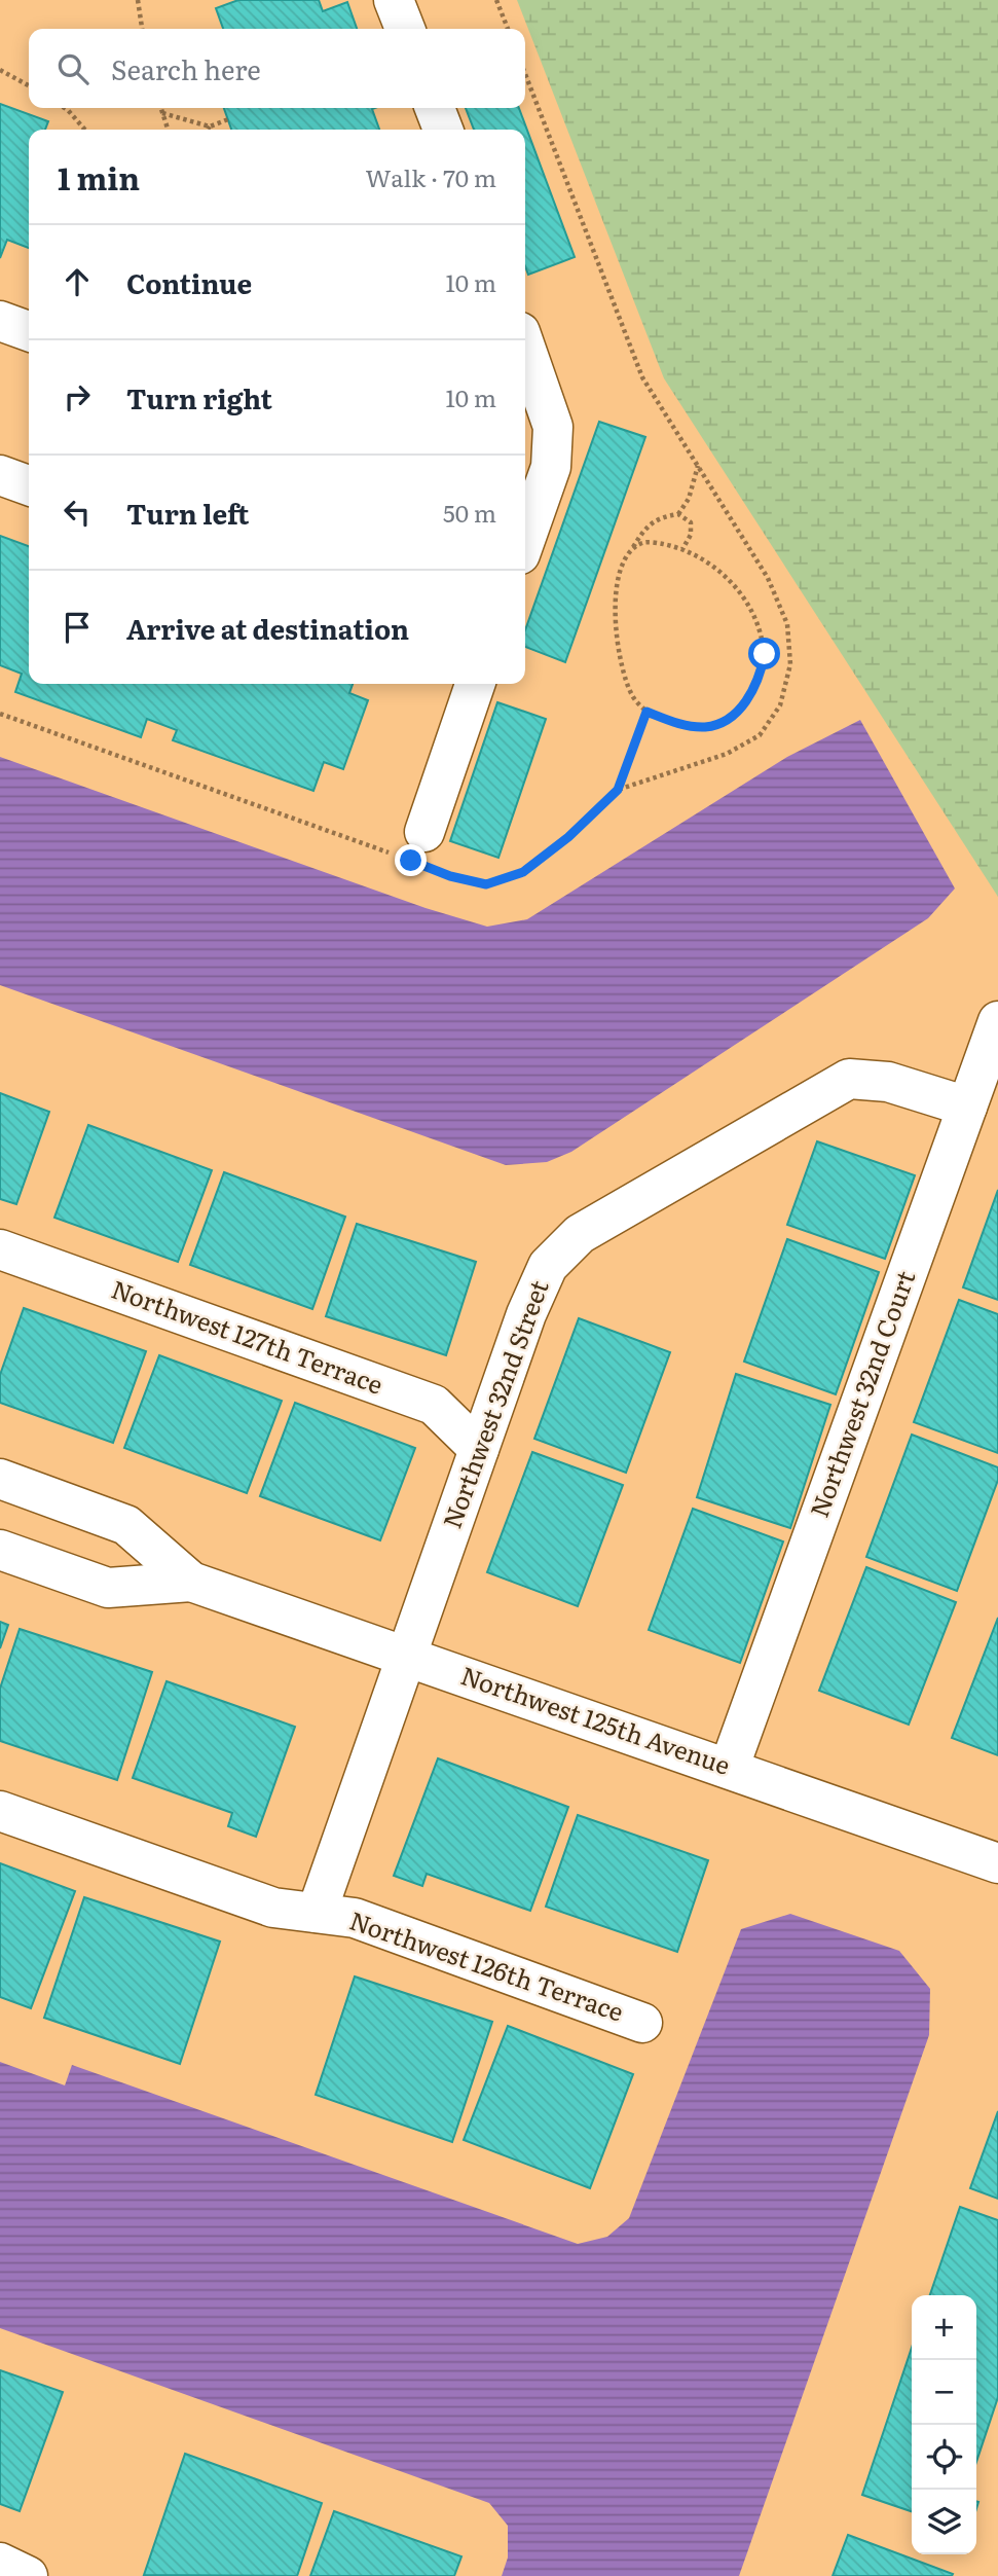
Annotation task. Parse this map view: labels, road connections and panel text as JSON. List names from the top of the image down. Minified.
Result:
{"streets":{"street":["Northwest 127th Terrace","Northwest 32nd Court","Northwest 32nd Street","Northwest 125th Avenue","Northwest 126th Terrace"]},"crossings":[["Northwest 127th Terrace","Northwest 32nd Street"],["Northwest 32nd Court","Northwest 32nd Street"],["Northwest 32nd Court","Northwest 125th Avenue"],["Northwest 32nd Street","Northwest 125th Avenue"],["Northwest 32nd Street","Northwest 126th Terrace"]],"page":{"search":"Search here","heading":["1 min","Walk · 70 m"],"list":[["Continue","10 m"],["Turn right","10 m"],["Turn left","50 m"],"Arrive at destination"],"map_buttons":["+","−"]}}
